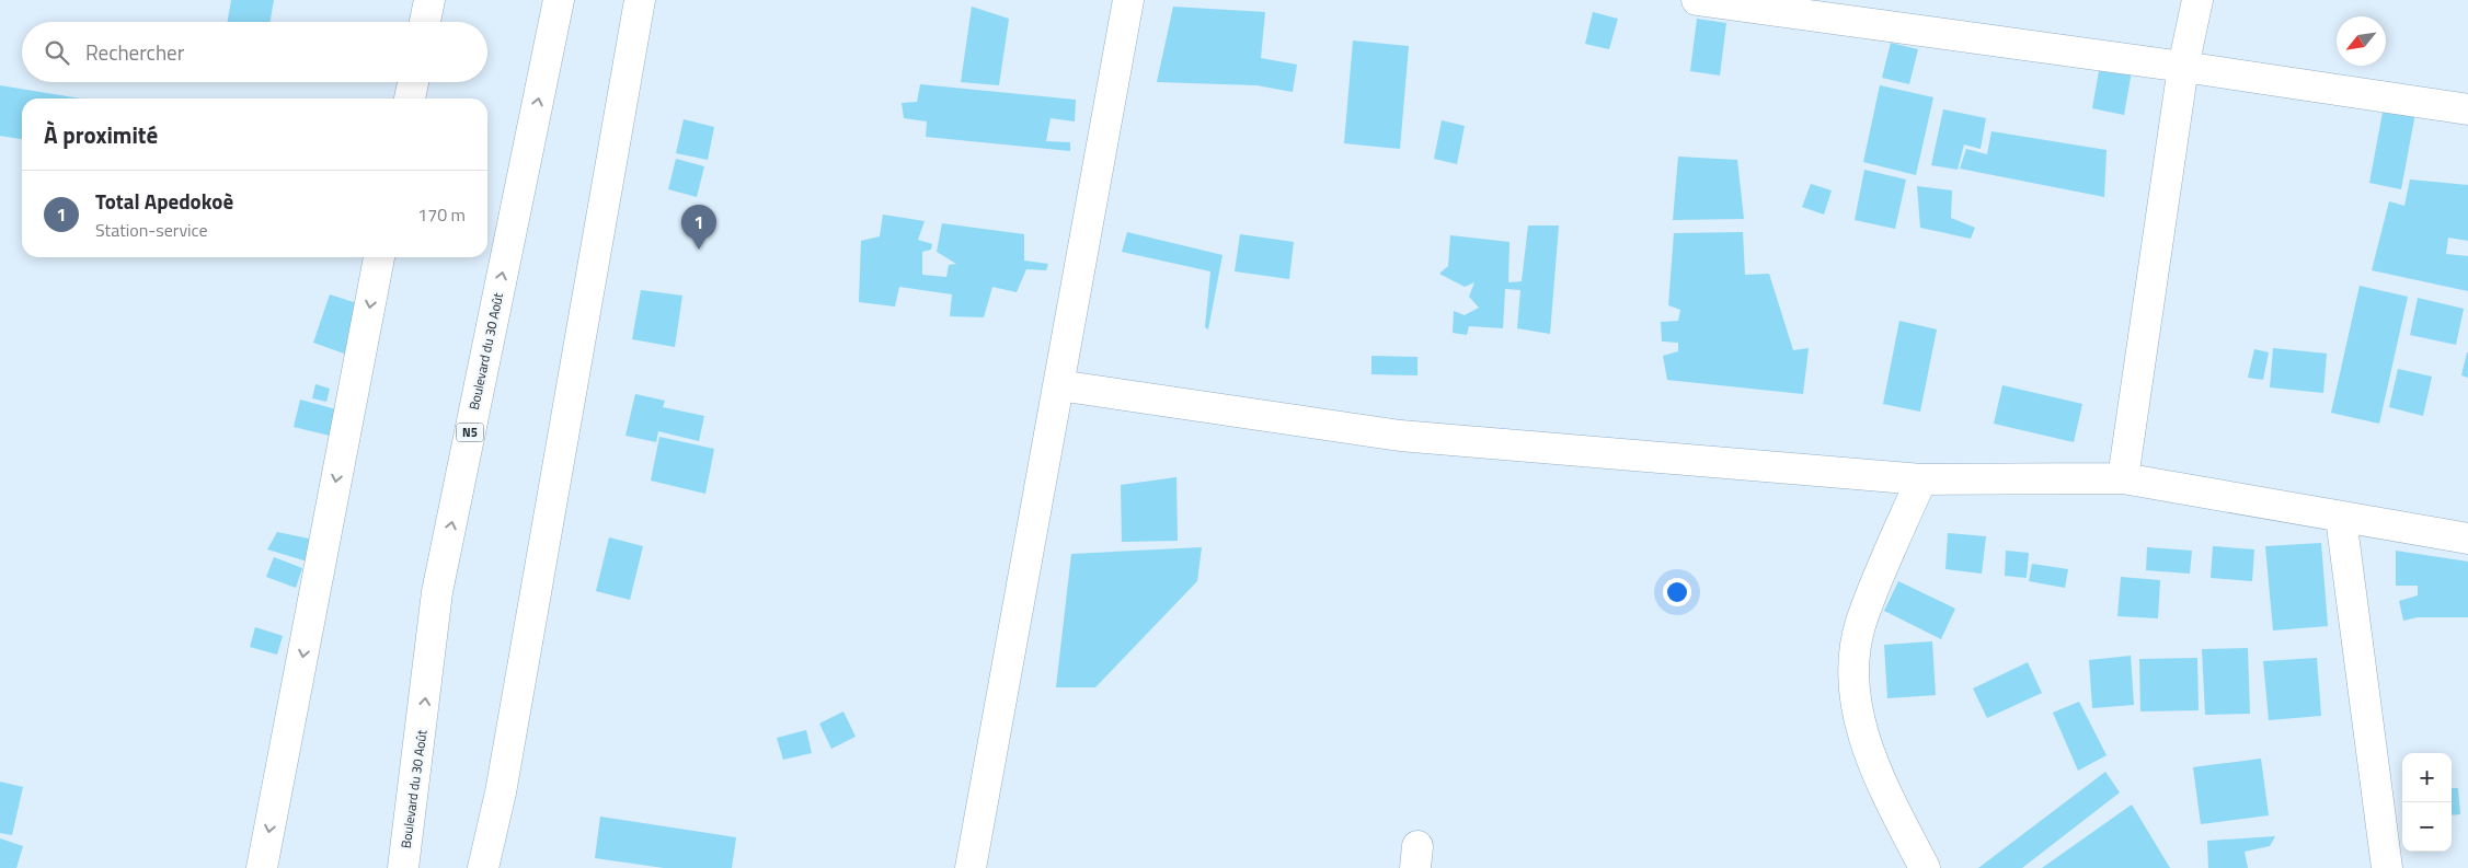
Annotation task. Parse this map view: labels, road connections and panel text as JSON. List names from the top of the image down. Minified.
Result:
{"streets":{"main road":["Boulevard du 30 Août","N5"]},"north":"bottom left","page":{"search":"Rechercher","heading":"À proximité","list":[{"mark":"1","name":"Total Apedokoè","note":"Station-service","value":"170 m"}],"pins":"1","map_buttons":["+","−"]}}
